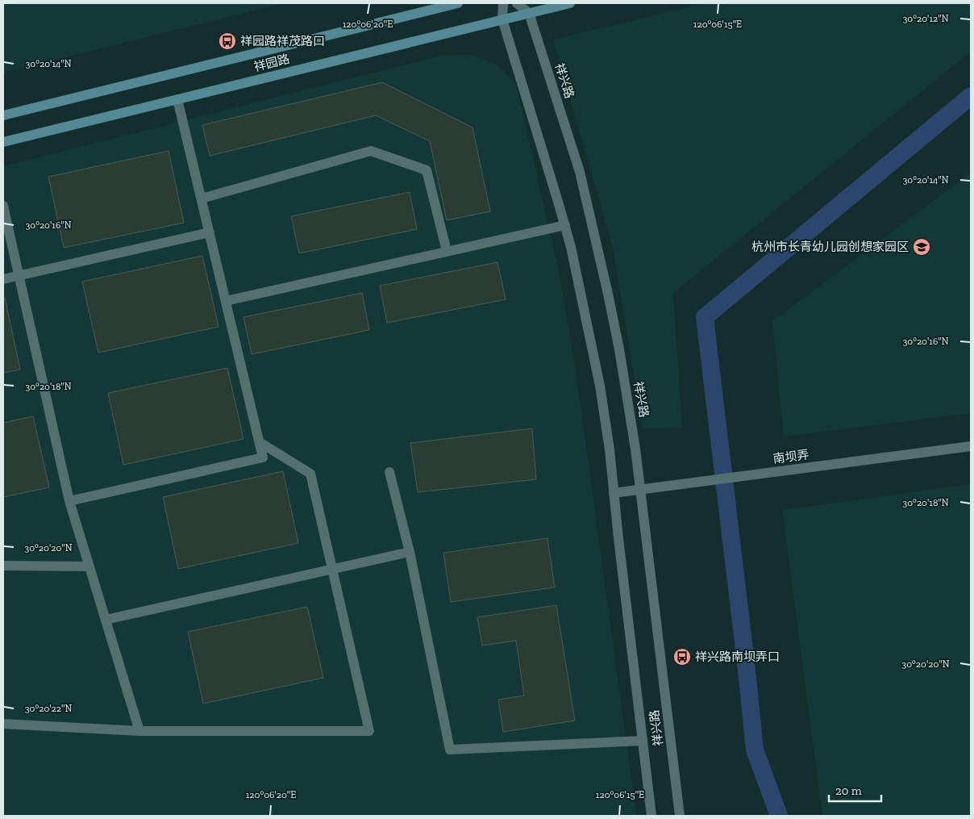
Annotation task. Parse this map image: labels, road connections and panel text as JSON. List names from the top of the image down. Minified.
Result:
{"streets":{"main road":["祥园路"],"street":["祥兴路","南坝弄"]},"crossings":[["祥园路","祥兴路"],["祥兴路","南坝弄"]],"places":{"bus stop":["祥园路祥茂路口","祥兴路南坝弄口"],"school or university":["杭州市长青幼儿园创想家园区"]},"scale_bar":"20 m","coordinates":["30°20'12\"N","120°06'20\"E","120°06'15\"E","30°20'14\"N","30°20'16\"N","30°20'18\"N","30°20'20\"N","30°20'22\"N"]}
